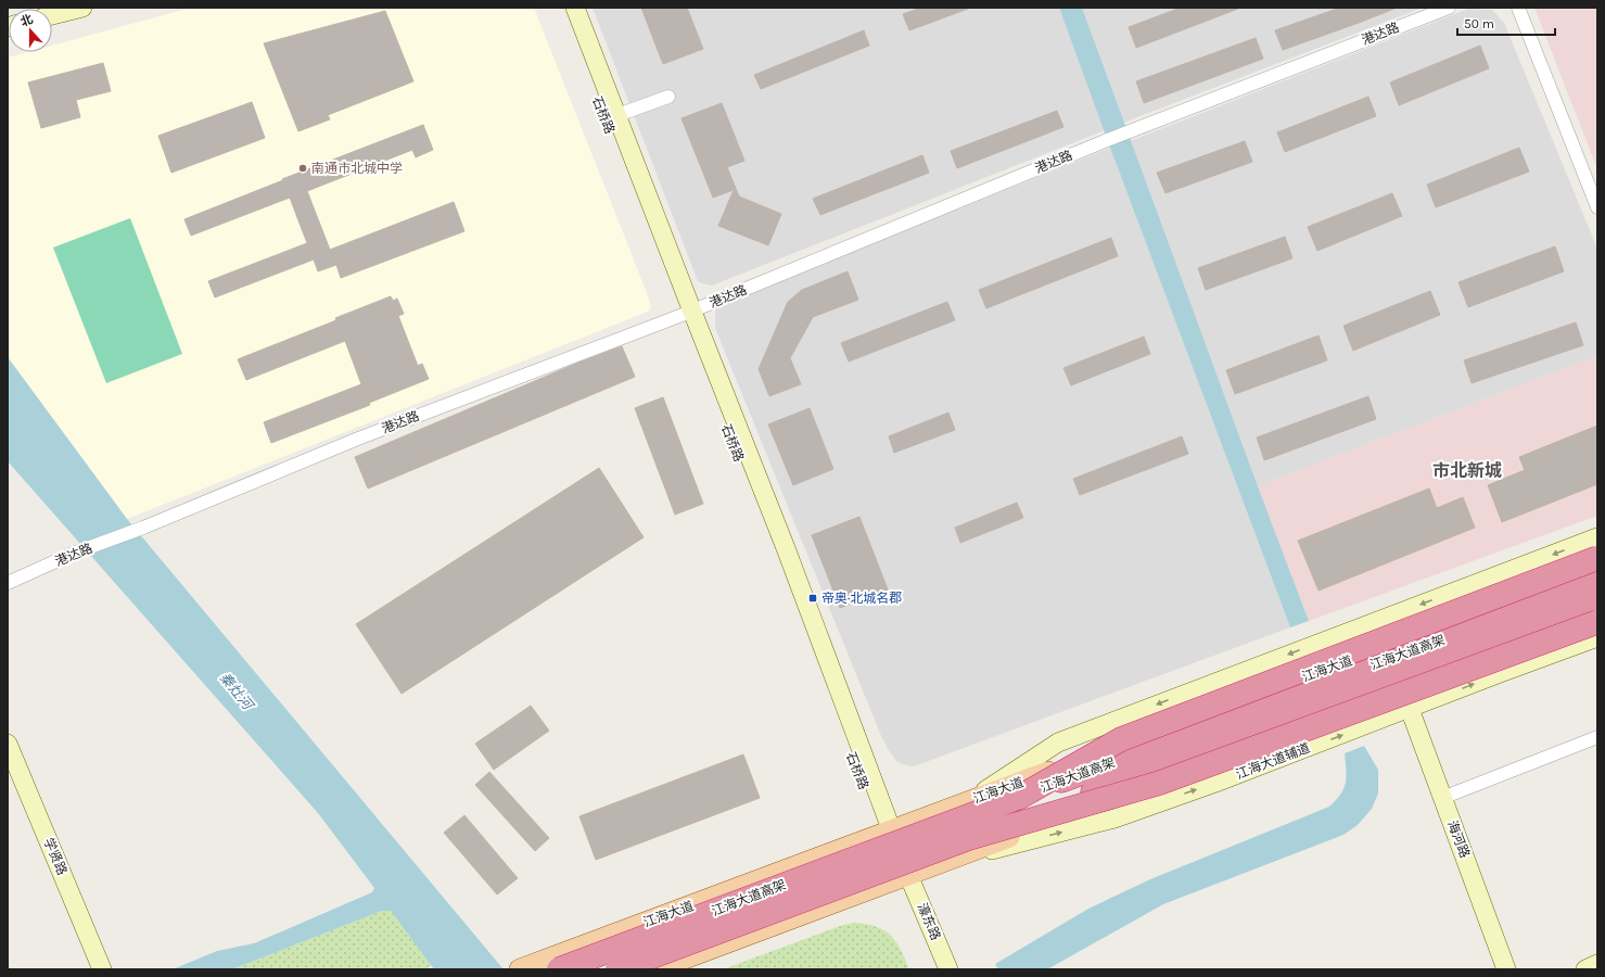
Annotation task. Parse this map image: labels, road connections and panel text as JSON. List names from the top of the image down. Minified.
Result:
{"streets":{"highway":["江海大道高架"],"main road":["江海大道"],"street":["港达路","石桥路","江海大道辅道","海河路","学贤路","濠东路"]},"crossings":[["港达路","石桥路"],["石桥路","江海大道"],["石桥路","濠东路"],["江海大道辅道","海河路"]],"districts":["市北新城"],"water":["秦灶河"],"places":{"other":["南通市北城中学"],"transit":["帝奥·北城名郡"]},"scale_bar":"50 m","north":"top"}
